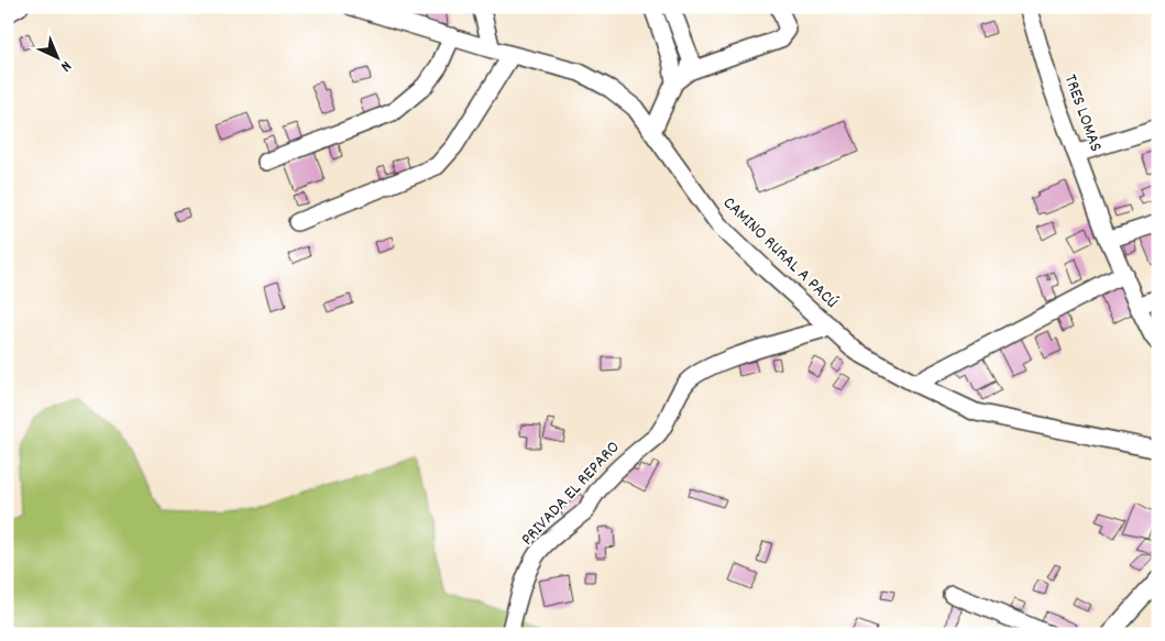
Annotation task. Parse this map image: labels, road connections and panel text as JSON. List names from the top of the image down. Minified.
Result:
{"streets":{"street":["TRES LOMAS","CAMINO RURAL A PACÚ","PRIVADA EL REPARO"]},"crossings":[["CAMINO RURAL A PACÚ","PRIVADA EL REPARO"]],"north":"bottom right"}
